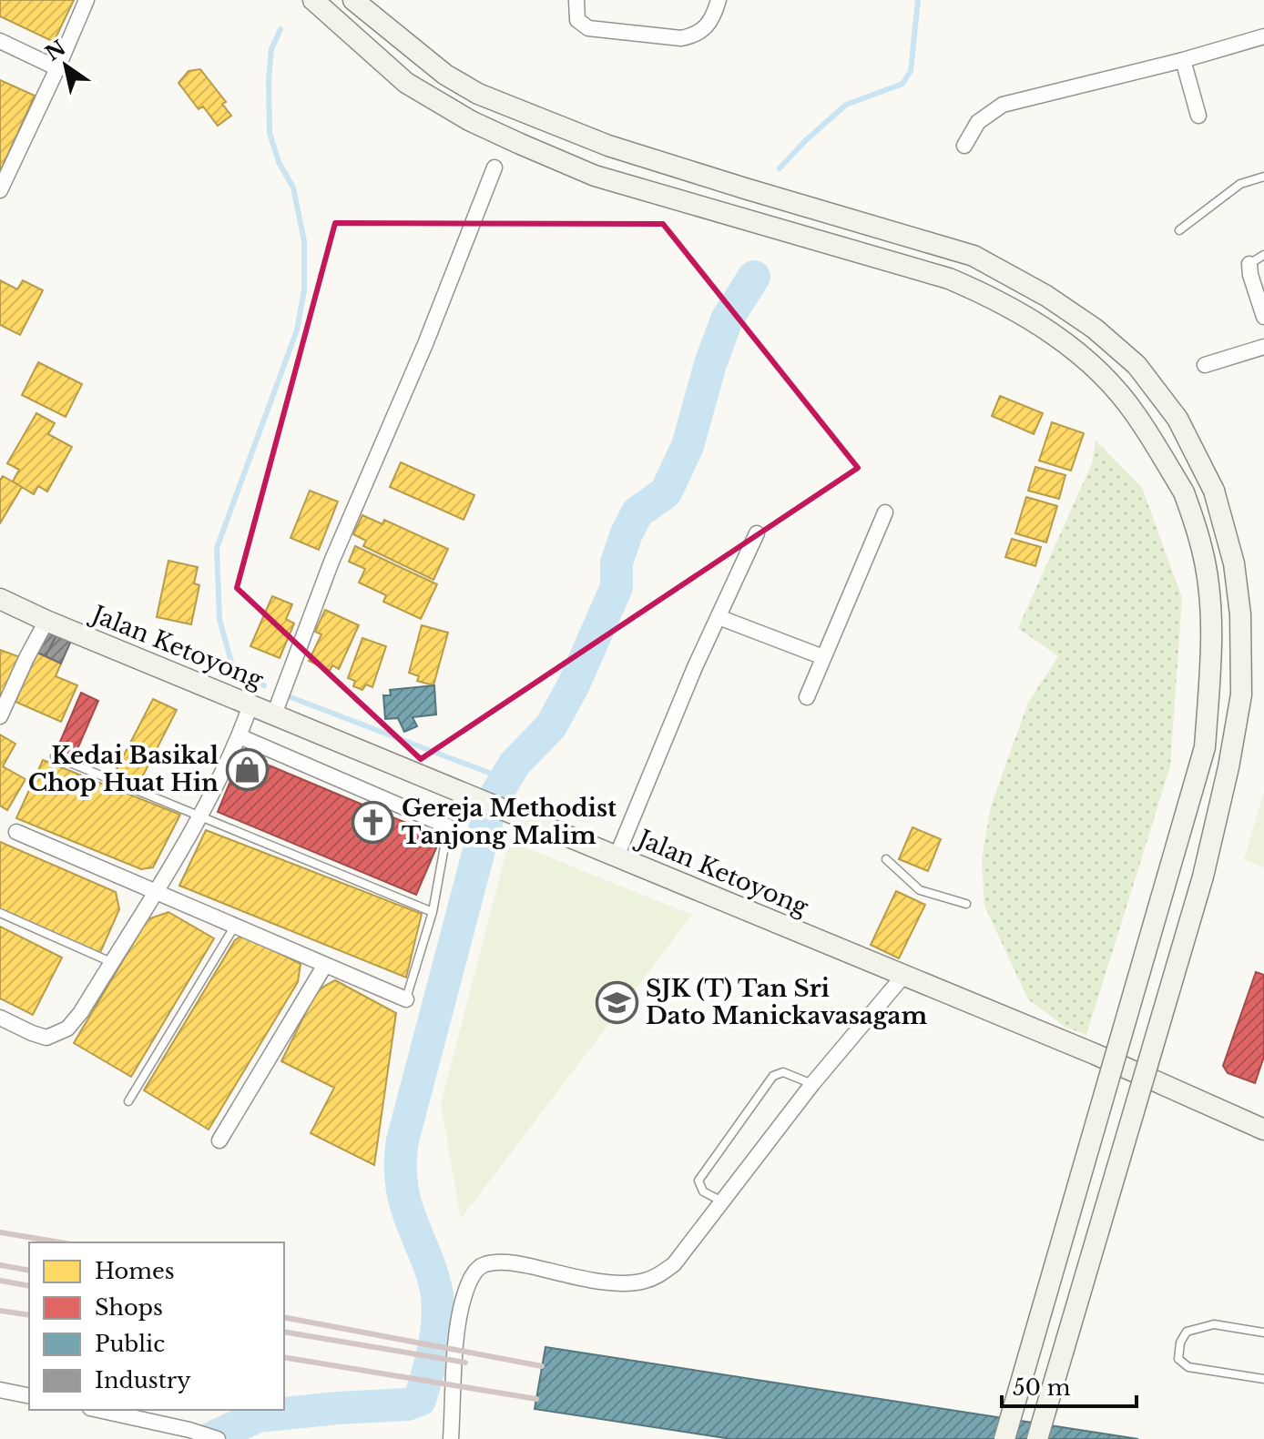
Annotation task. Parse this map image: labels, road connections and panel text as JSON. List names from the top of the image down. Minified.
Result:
{"streets":{"main road":["Jalan Ketoyong"]},"places":{"shop":["Kedai Basikal Chop Huat Hin"],"church":["Gereja Methodist Tanjong Malim"],"school or university":["SJK (T) Tan Sri Dato Manickavasagam"]},"legend":["Homes","Shops","Public","Industry"],"scale_bar":"50 m","north":"top left"}
